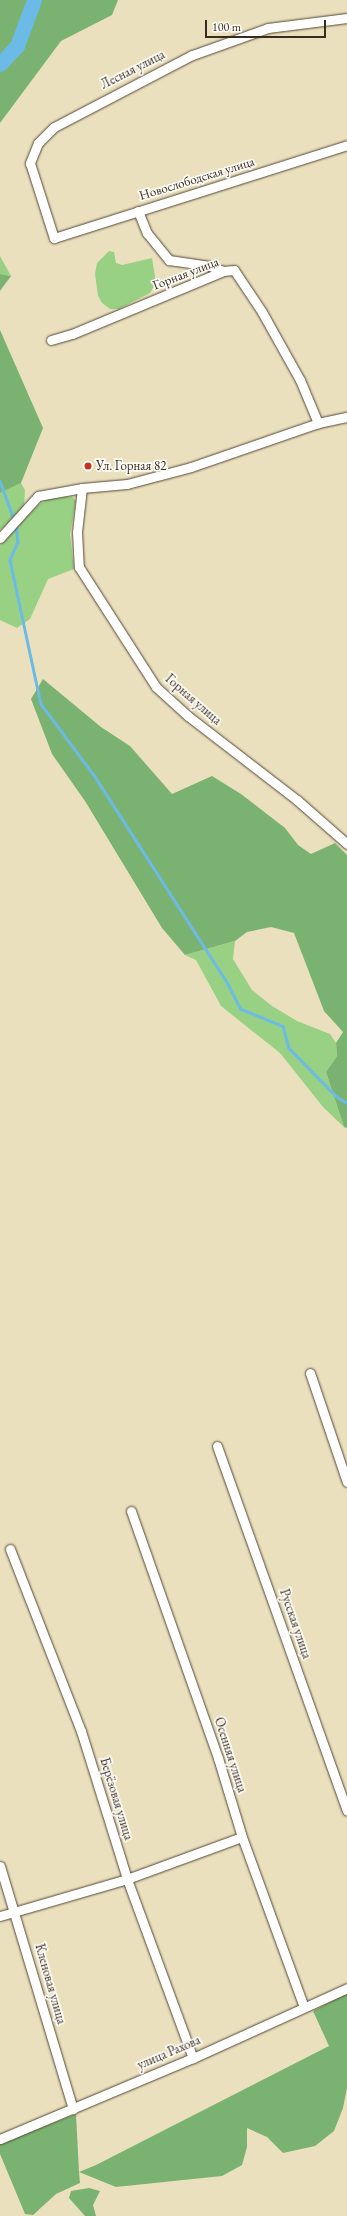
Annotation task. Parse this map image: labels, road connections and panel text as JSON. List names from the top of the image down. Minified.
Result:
{"streets":{"street":["Лесная улица","Новослободская улица","Горная улица","Русская улица","Осенняя улица","Берёзовая улица","Кленовая улица","улица Рахова"]},"crossings":[["Лесная улица","Новослободская улица"],["Осенняя улица","улица Рахова"],["Берёзовая улица","улица Рахова"],["Кленовая улица","улица Рахова"]],"places":["Ул. Горная 82"],"scale_bar":"100 m"}
